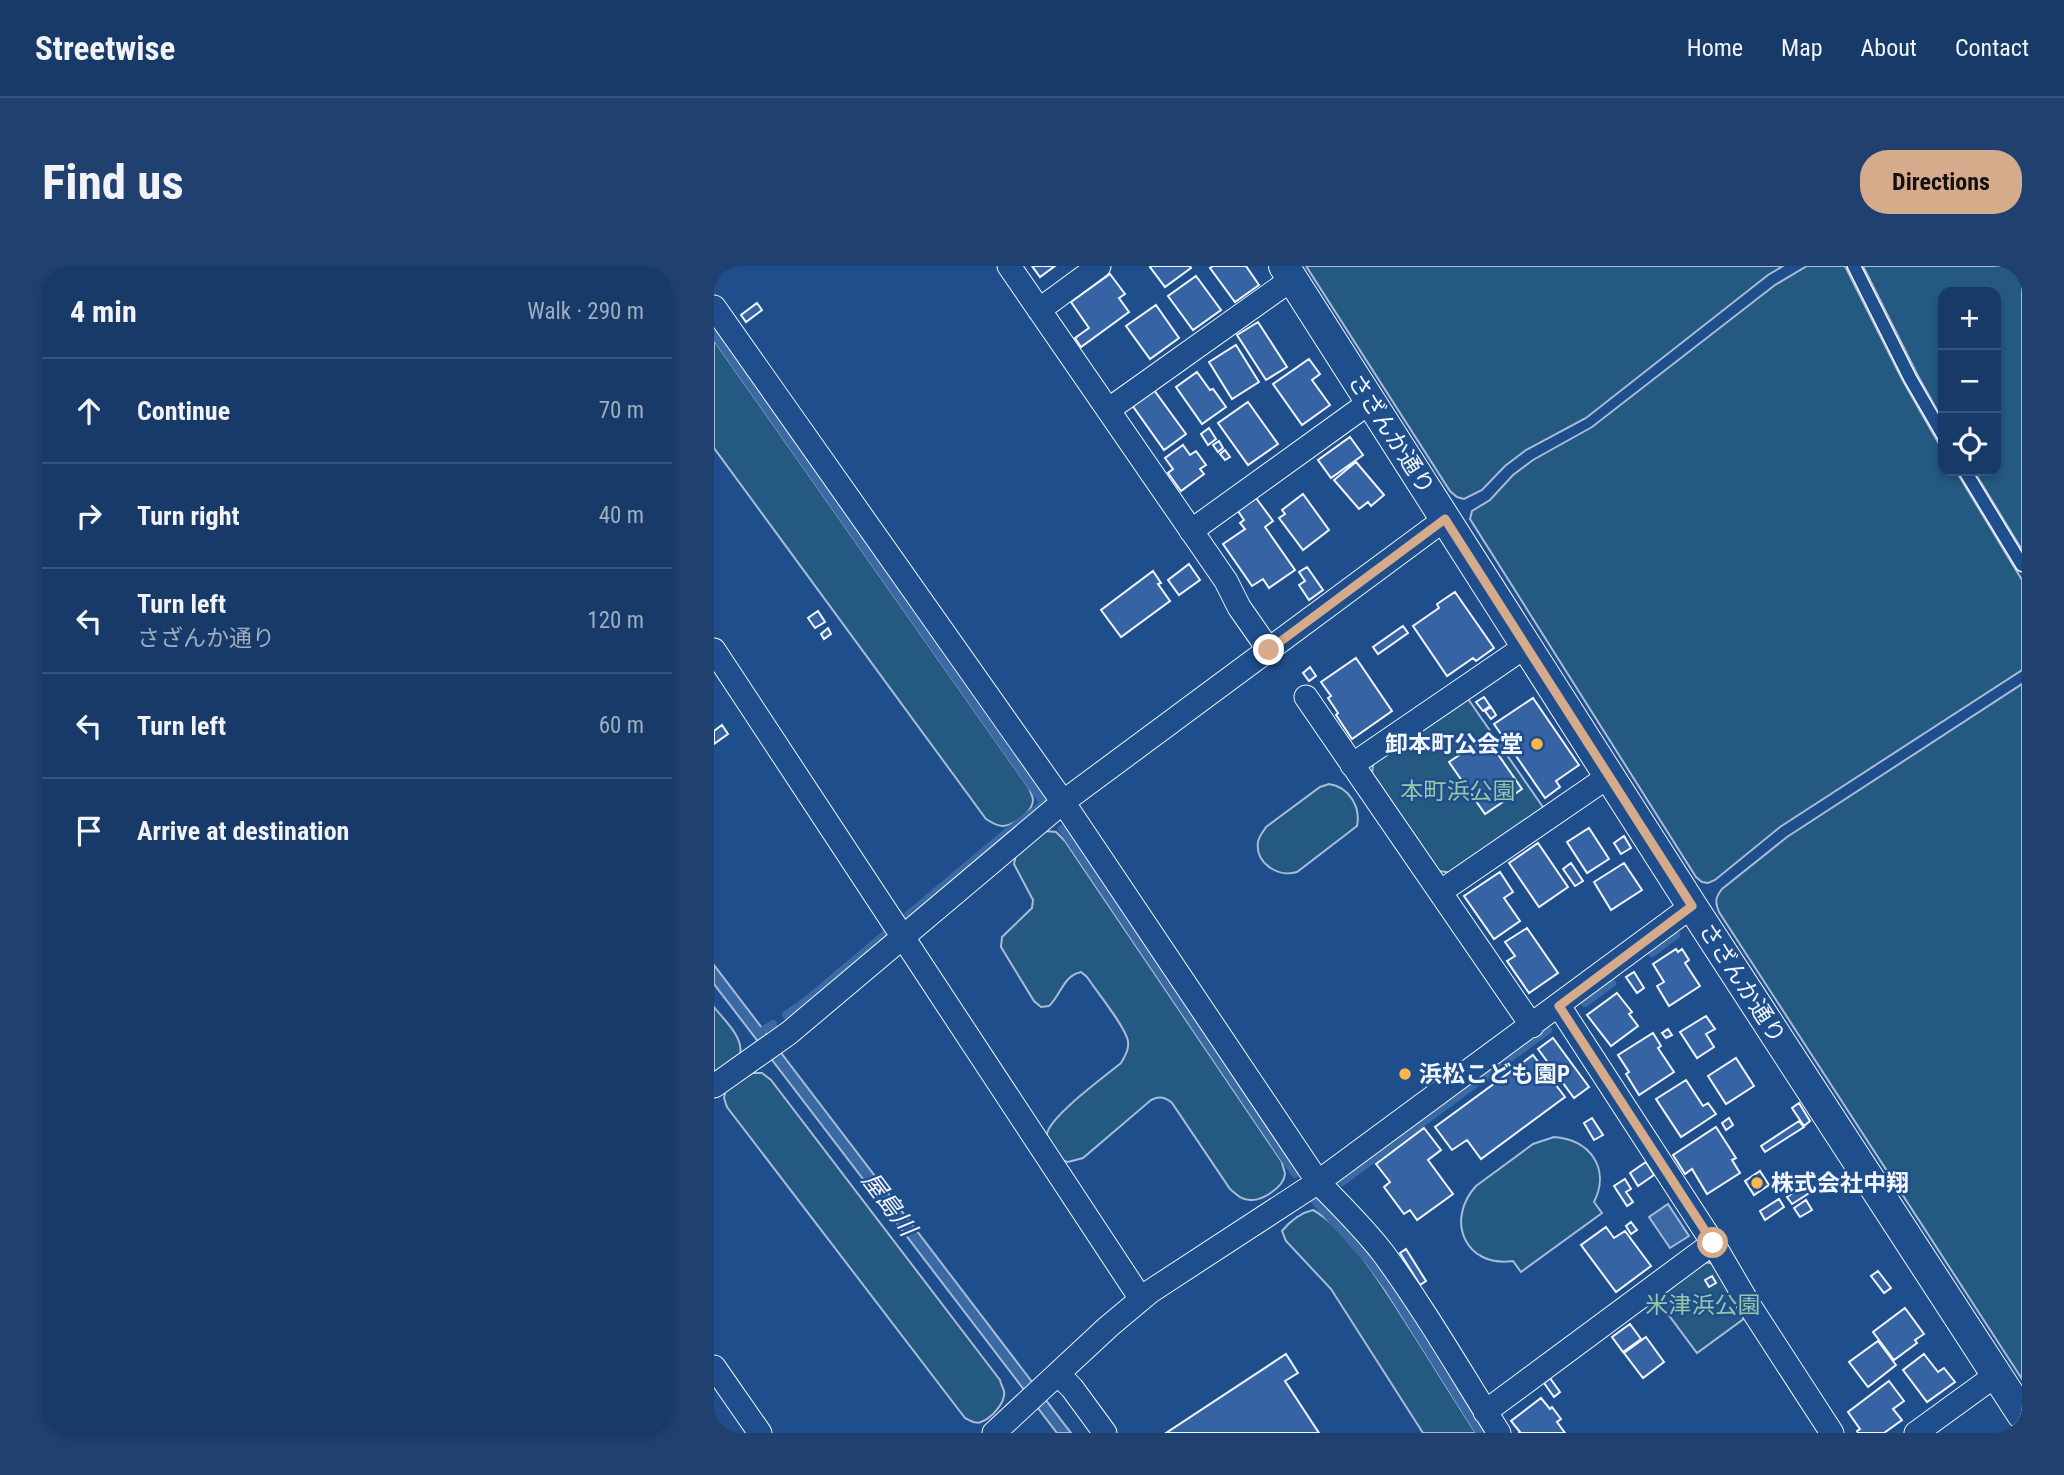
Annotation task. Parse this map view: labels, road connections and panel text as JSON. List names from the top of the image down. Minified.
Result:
{"streets":{"street":["さざんか通り"]},"water":["屋島川"],"parks":["本町浜公園","米津浜公園"],"places":["卸本町公会堂","浜松こども園P","株式会社中翔"],"page":{"header":"Streetwise","nav":["Home","Map","About","Contact"],"buttons":"Directions","title":"Find us","heading":["4 min","Walk · 290 m"],"map_buttons":["+","−"],"list":[["Continue","70 m"],["Turn right","40 m"],["Turn left","さざんか通り","120 m"],["Turn left","60 m"],"Arrive at destination"]}}
